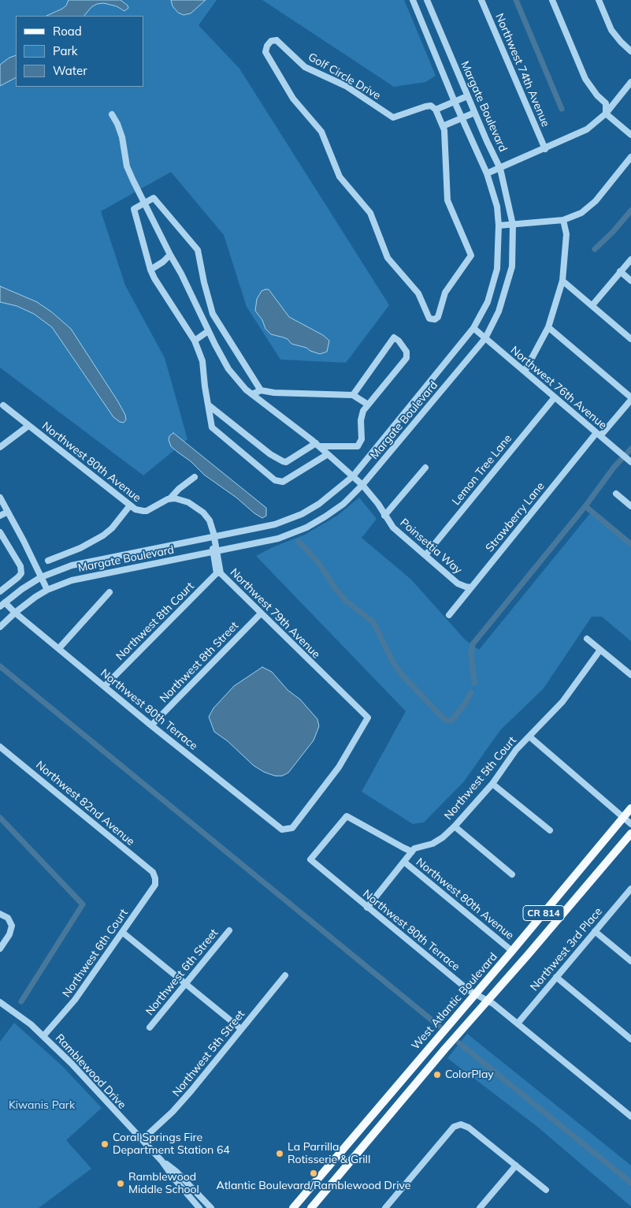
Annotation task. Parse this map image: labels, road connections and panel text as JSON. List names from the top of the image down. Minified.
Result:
{"streets":{"main road":["CR 814","West Atlantic Boulevard"],"street":["Northwest 74th Avenue","Golf Circle Drive","Margate Boulevard","Northwest 76th Avenue","Northwest 80th Avenue","Lemon Tree Lane","Strawberry Lane","Poinsettia Way","Northwest 79th Avenue","Northwest 8th Court","Northwest 8th Street","Northwest 80th Terrace","Northwest 5th Court","Northwest 82nd Avenue","Northwest 3rd Place","Northwest 6th Court","Northwest 6th Street","Northwest 5th Street","Ramblewood Drive"]},"crossings":[["Golf Circle Drive","Margate Boulevard"],["Margate Boulevard","Northwest 76th Avenue"],["Margate Boulevard","Northwest 80th Avenue"],["Margate Boulevard","Poinsettia Way"],["Margate Boulevard","Northwest 79th Avenue"],["Margate Boulevard","Northwest 80th Terrace"],["Northwest 76th Avenue","Lemon Tree Lane"],["Northwest 76th Avenue","Strawberry Lane"],["Northwest 80th Avenue","Northwest 5th Court"],["Northwest 80th Avenue","West Atlantic Boulevard"],["Lemon Tree Lane","Poinsettia Way"],["Strawberry Lane","Poinsettia Way"],["Northwest 79th Avenue","Northwest 8th Court"],["Northwest 79th Avenue","Northwest 8th Street"],["Northwest 79th Avenue","Northwest 80th Terrace"],["Northwest 8th Court","Northwest 80th Terrace"],["Northwest 8th Street","Northwest 80th Terrace"],["Northwest 80th Terrace","Northwest 5th Court"],["Northwest 80th Terrace","CR 814"],["Northwest 80th Terrace","Northwest 3rd Place"],["Northwest 80th Terrace","West Atlantic Boulevard"],["Northwest 82nd Avenue","Northwest 6th Court"],["Northwest 6th Court","Ramblewood Drive"],["Northwest 5th Street","Ramblewood Drive"]],"parks":["Kiwanis Park"],"places":["ColorPlay","Coral Springs Fire Department Station 64","La Parrilla Rotisserie & Grill","Atlantic Boulevard/Ramblewood Drive","Ramblewood Middle School"],"legend":["Road","Park","Water"]}
